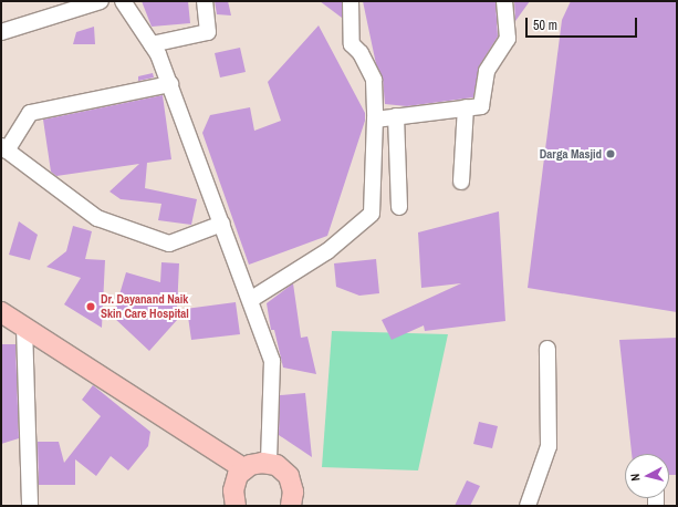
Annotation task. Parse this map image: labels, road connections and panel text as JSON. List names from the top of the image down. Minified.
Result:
{"places":["Darga Masjid","Dr. Dayanand Naik Skin Care Hospital"],"scale_bar":"50 m","north":"left"}
